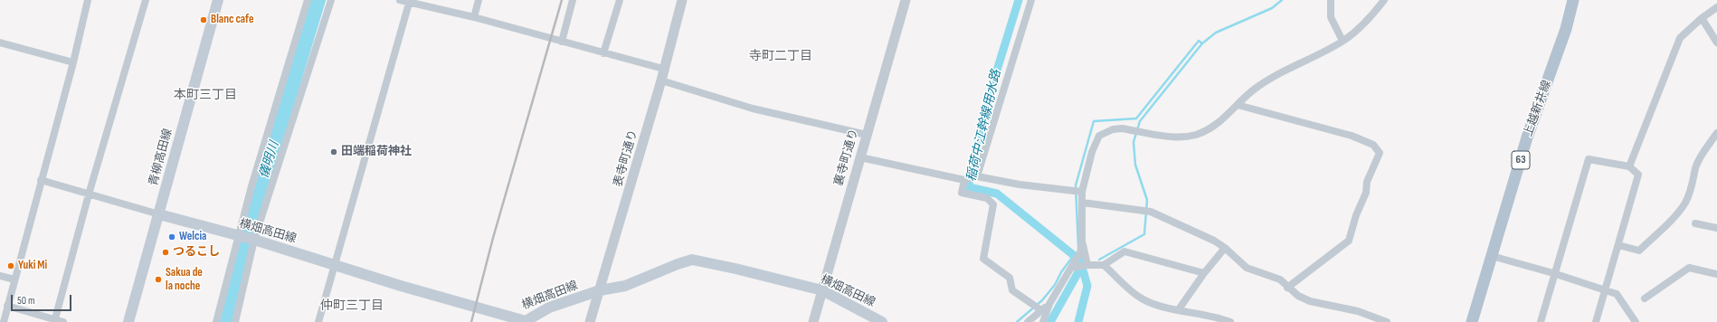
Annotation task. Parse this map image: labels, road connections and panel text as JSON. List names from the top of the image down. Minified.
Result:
{"streets":{"main road":["上越新井線","青柳高田線","63","横畑高田線"],"street":["裏寺町通り","表寺町通り"]},"crossings":[["青柳高田線","横畑高田線"],["裏寺町通り","横畑高田線"],["表寺町通り","横畑高田線"]],"districts":["寺町二丁目","本町三丁目","仲町三丁目"],"water":["稲荷中江幹線用水路","儀明川"],"places":["Blanc cafe","田端稲荷神社","Welcia","つるこし","Yuki Mi","Sakua de la noche"],"scale_bar":"50 m"}
